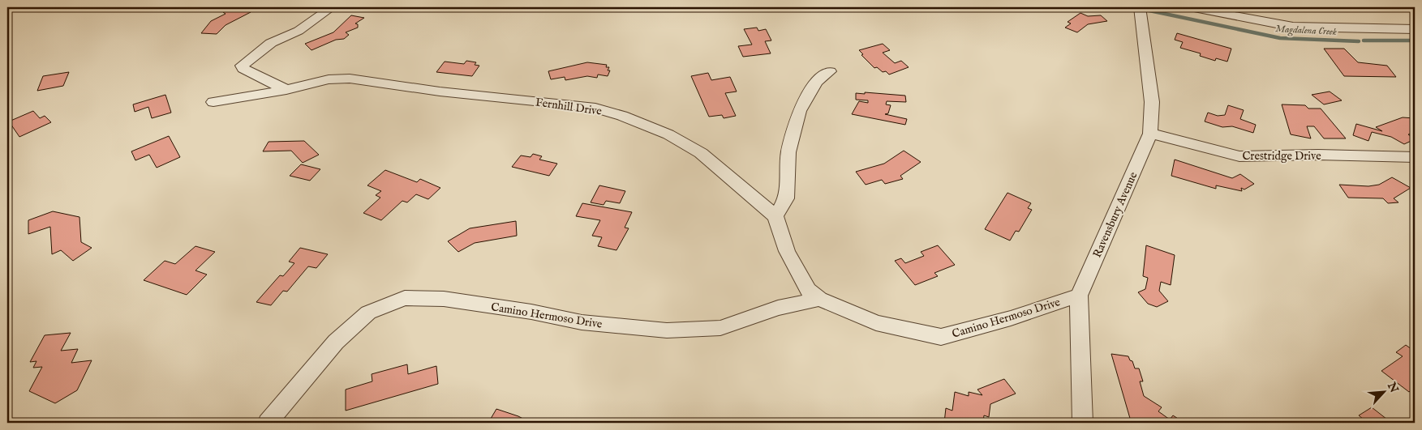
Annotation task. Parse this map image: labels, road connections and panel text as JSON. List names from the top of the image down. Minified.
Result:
{"streets":{"street":["Fernhill Drive","Crestridge Drive","Ravensbury Avenue","Camino Hermoso Drive"]},"crossings":[["Crestridge Drive","Ravensbury Avenue"],["Ravensbury Avenue","Camino Hermoso Drive"]],"water":["Magdalena Creek"],"north":"top right"}
